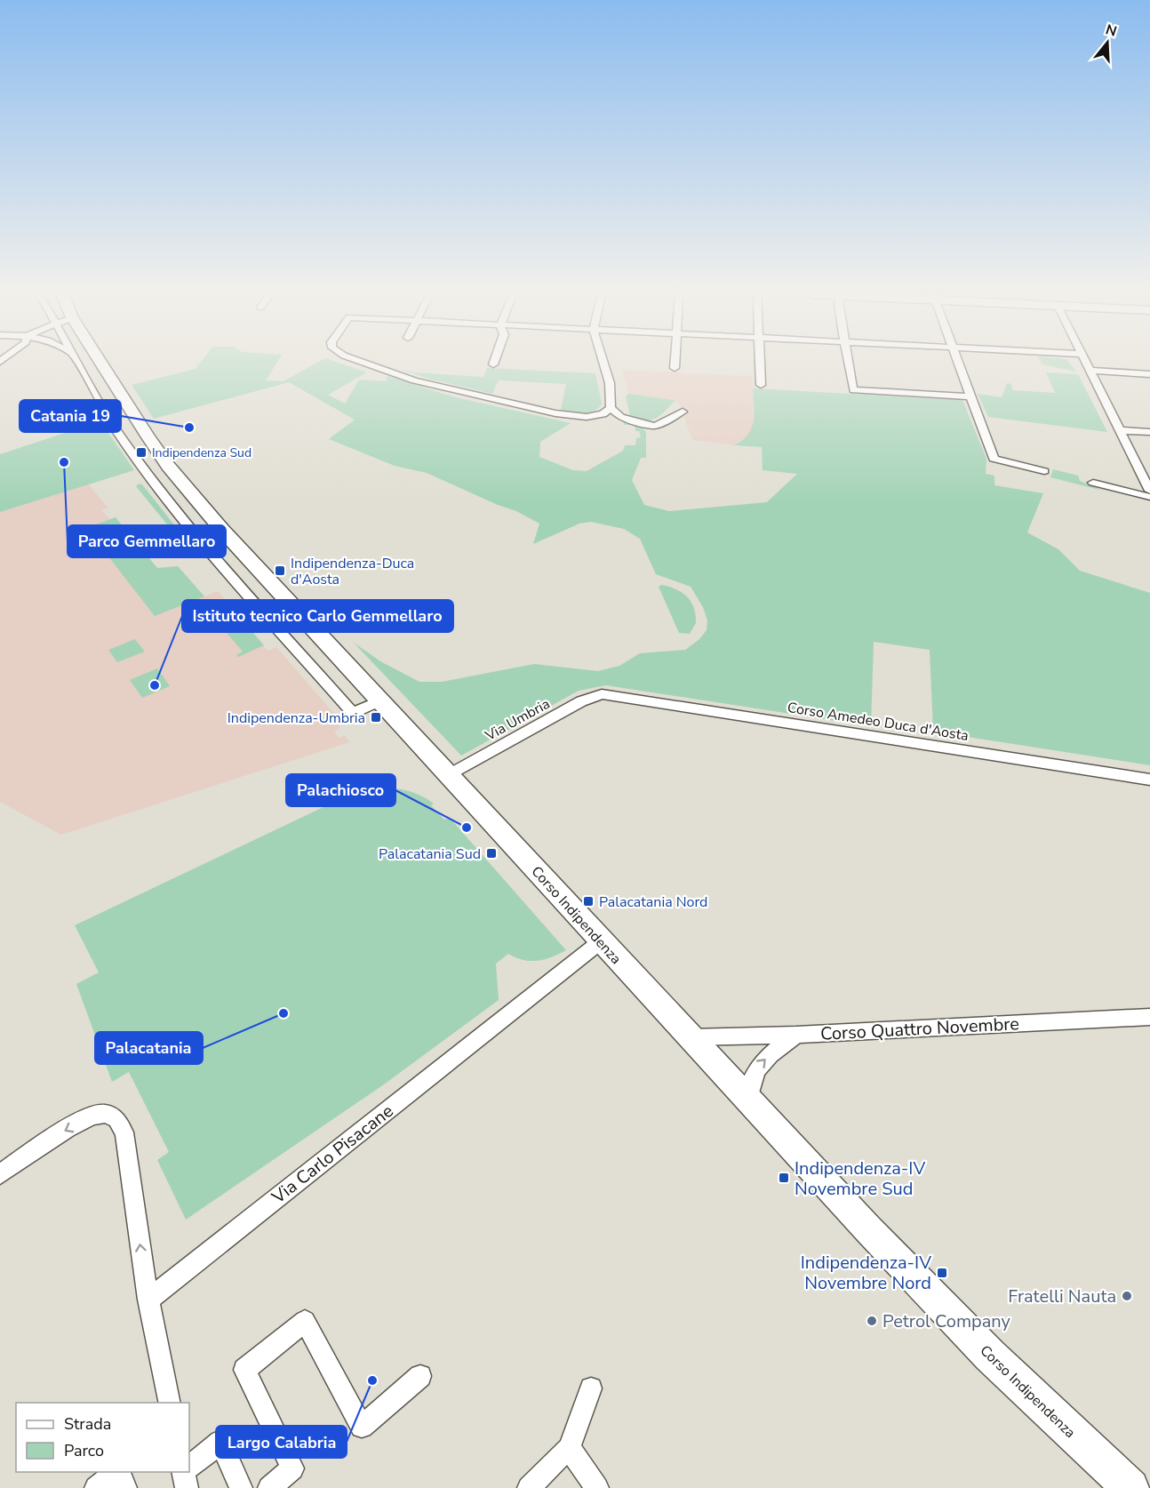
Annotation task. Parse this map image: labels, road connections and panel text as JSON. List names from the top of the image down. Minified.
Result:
{"streets":{"main road":["Corso Indipendenza"],"street":["Via Umbria","Corso Amedeo Duca d'Aosta","Corso Quattro Novembre","Via Carlo Pisacane"]},"crossings":[["Via Umbria","Corso Amedeo Duca d'Aosta"],["Via Umbria","Corso Indipendenza"],["Corso Indipendenza","Corso Quattro Novembre"],["Corso Indipendenza","Via Carlo Pisacane"]],"places":{"other":["Catania 19","Parco Gemmellaro","Istituto tecnico Carlo Gemmellaro","Palachiosco","Palacatania","Fratelli Nauta","Petrol Company","Largo Calabria"],"transit":["Indipendenza Sud","Indipendenza-Duca d'Aosta","Indipendenza-Umbria","Palacatania Sud","Palacatania Nord","Indipendenza-IV Novembre Sud","Indipendenza-IV Novembre Nord"]},"legend":["Strada","Parco"],"north":"top"}
